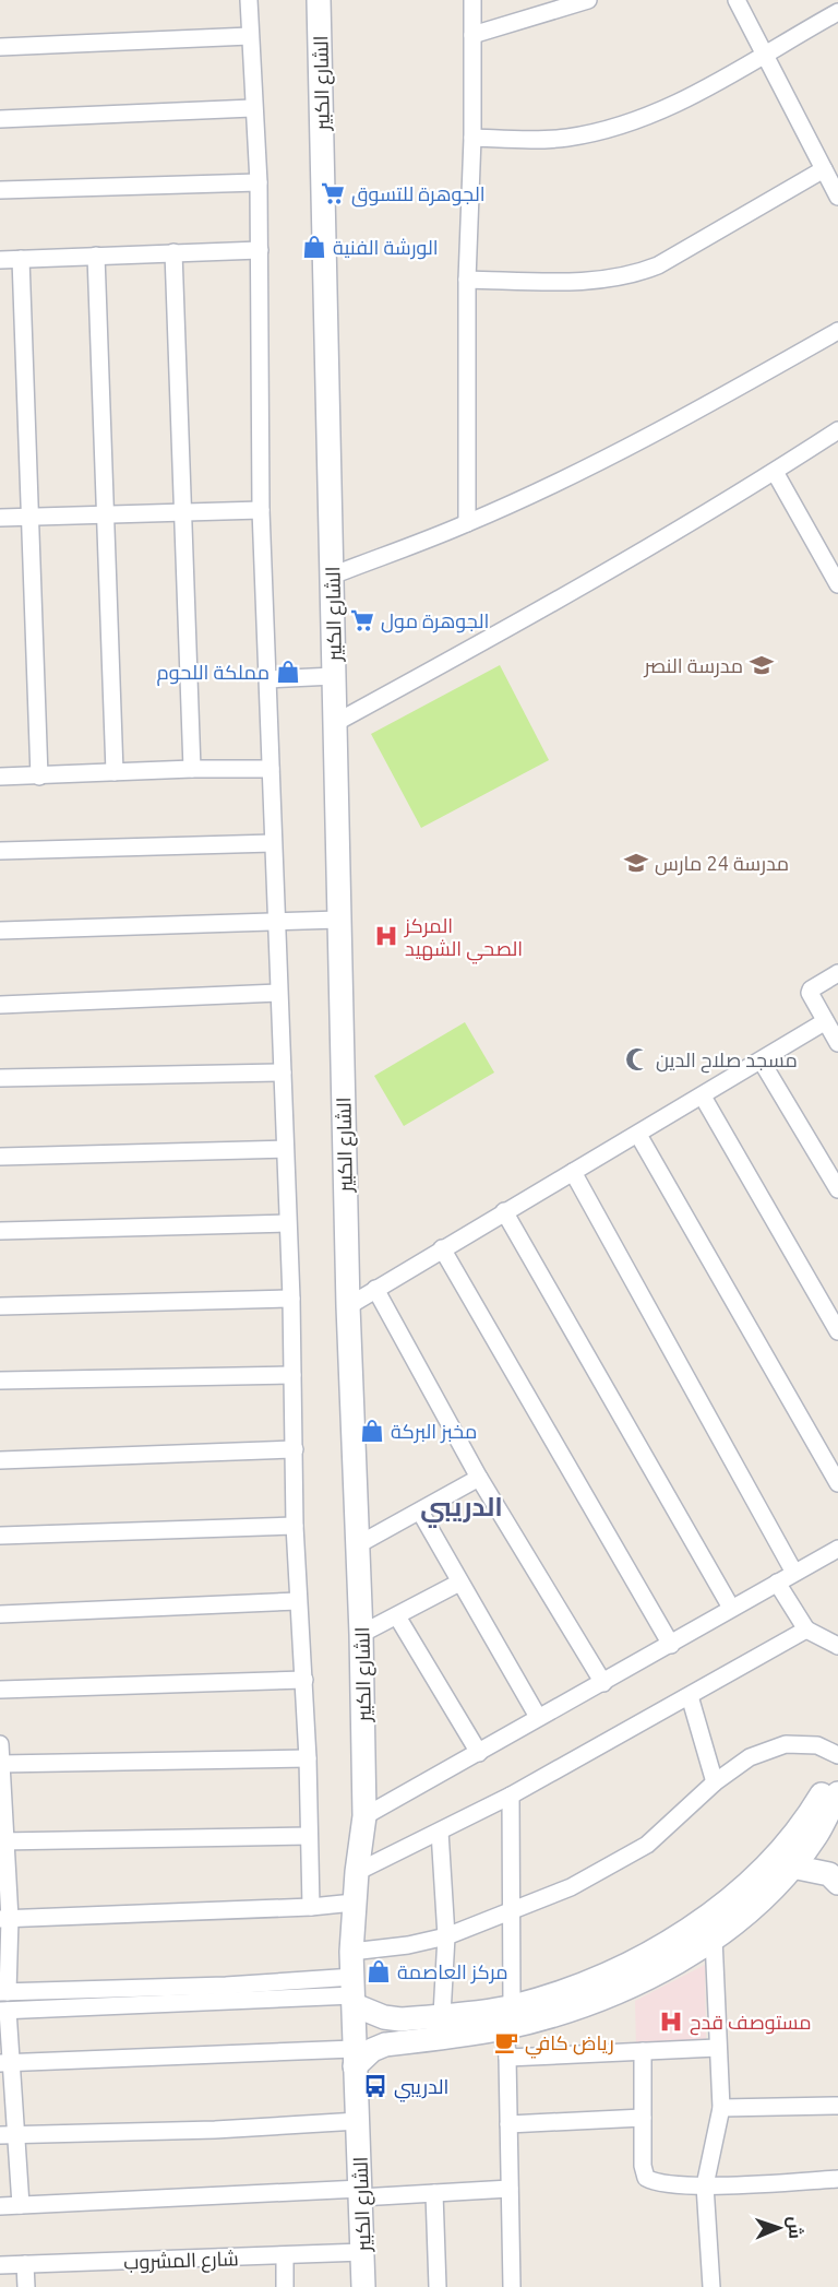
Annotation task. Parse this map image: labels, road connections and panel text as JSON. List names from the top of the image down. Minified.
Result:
{"streets":{"street":["الشارع الكبير","شارع المشروب"]},"crossings":[["الشارع الكبير","شارع المشروب"]],"districts":["الدريبي"],"places":{"supermarket":["الجوهرة للتسوق","الجوهرة مول"],"shop":["الورشة الفنية","مملكة اللحوم","مخبز البركة","مركز العاصمة"],"school or university":["مدرسة النصر","مدرسة 24 مارس"],"hospital":["المركز الصحي الشهيد","مستوصف قدح"],"mosque":["مسجد صلاح الدين"],"cafe":["رياض كافي"],"bus stop":["الدريبي"]},"north":"right"}
